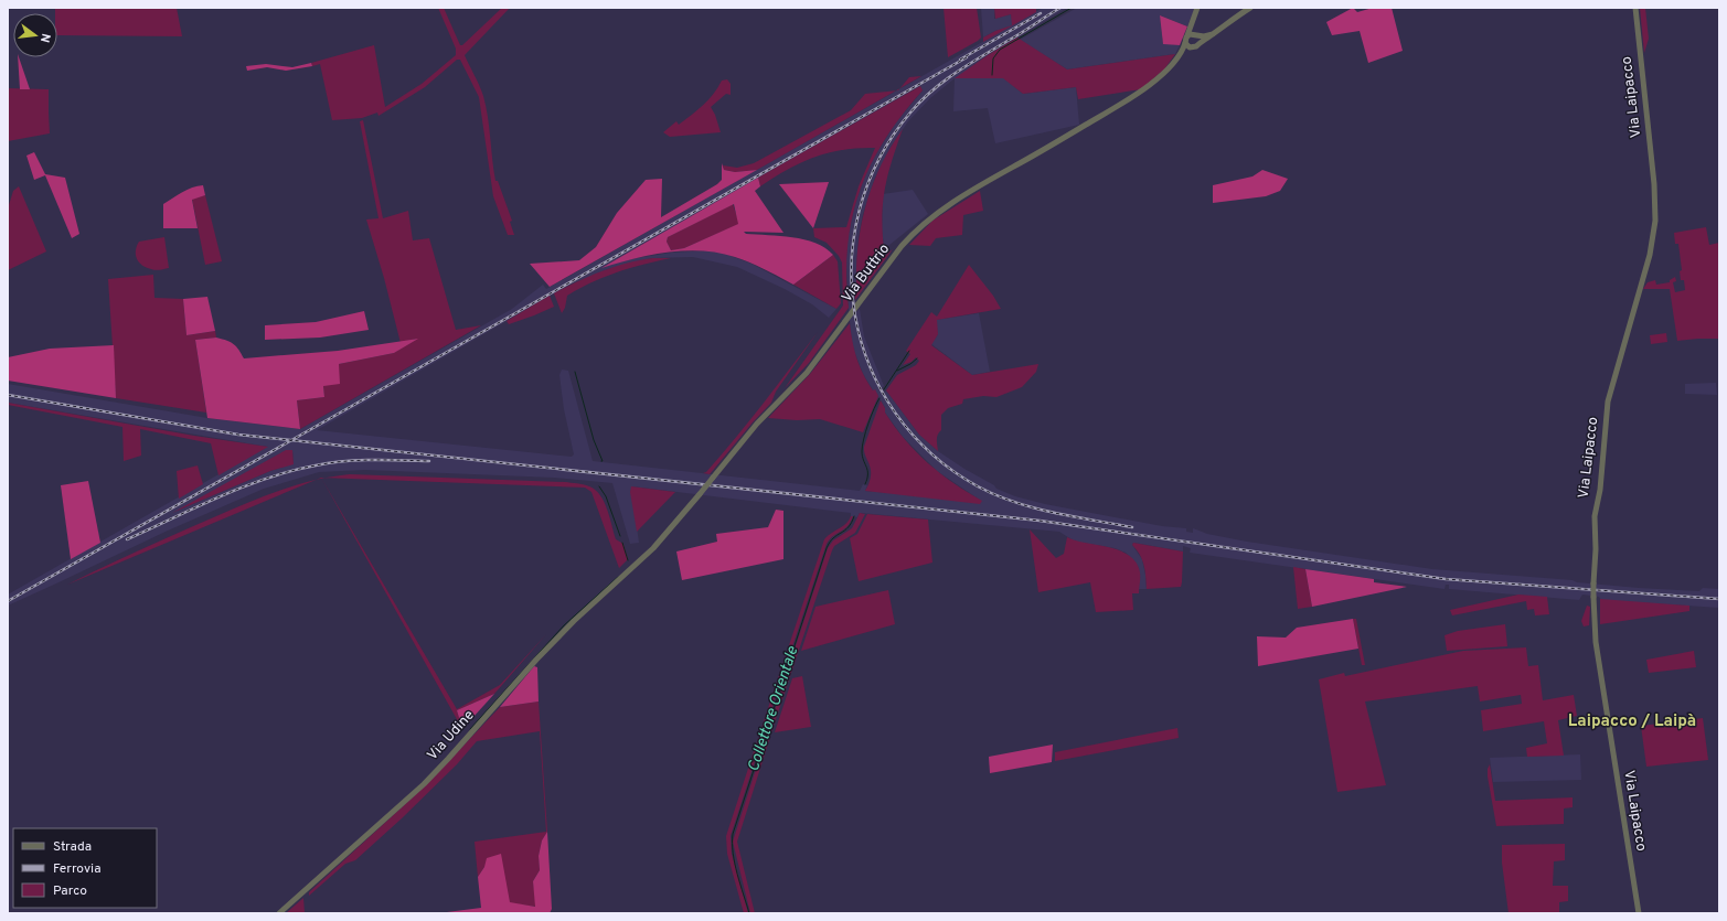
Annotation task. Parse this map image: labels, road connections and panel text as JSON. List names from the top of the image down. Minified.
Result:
{"streets":{"street":["Via Laipacco","Via Buttrio","Via Udine"]},"crossings":[["Via Buttrio","Via Udine"]],"districts":["Laipacco / Laipà"],"water":["Collettore Orientale"],"legend":["Strada","Ferrovia","Parco"],"north":"right"}
